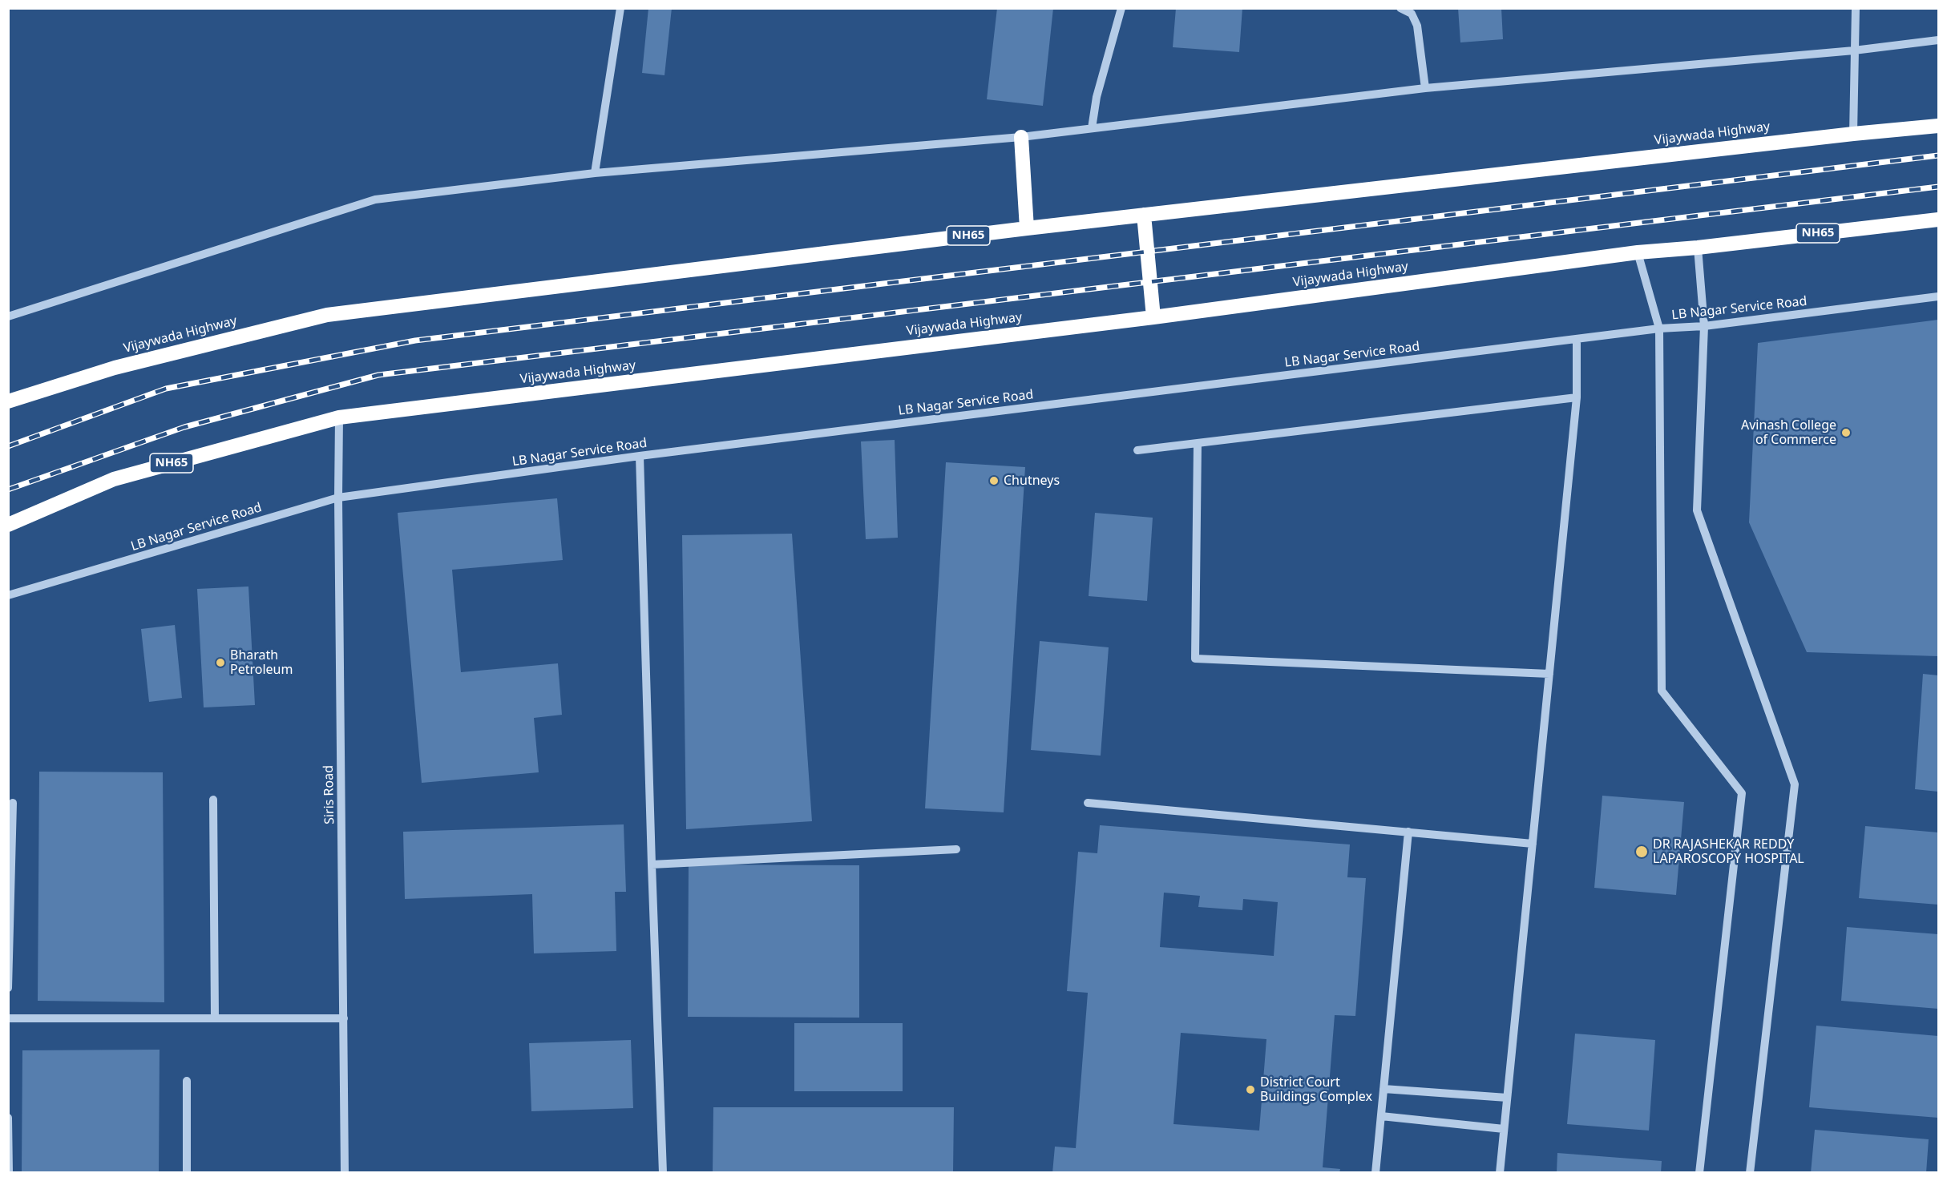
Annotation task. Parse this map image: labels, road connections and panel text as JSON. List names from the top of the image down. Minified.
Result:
{"streets":{"highway":["Vijaywada Highway","NH65"],"street":["LB Nagar Service Road","Siris Road"]},"crossings":[["Vijaywada Highway","Siris Road"],["LB Nagar Service Road","Siris Road"]],"places":["Avinash College of Commerce","Chutneys","Bharath Petroleum","DR RAJASHEKAR REDDY LAPAROSCOPY HOSPITAL","District Court Buildings Complex"]}
